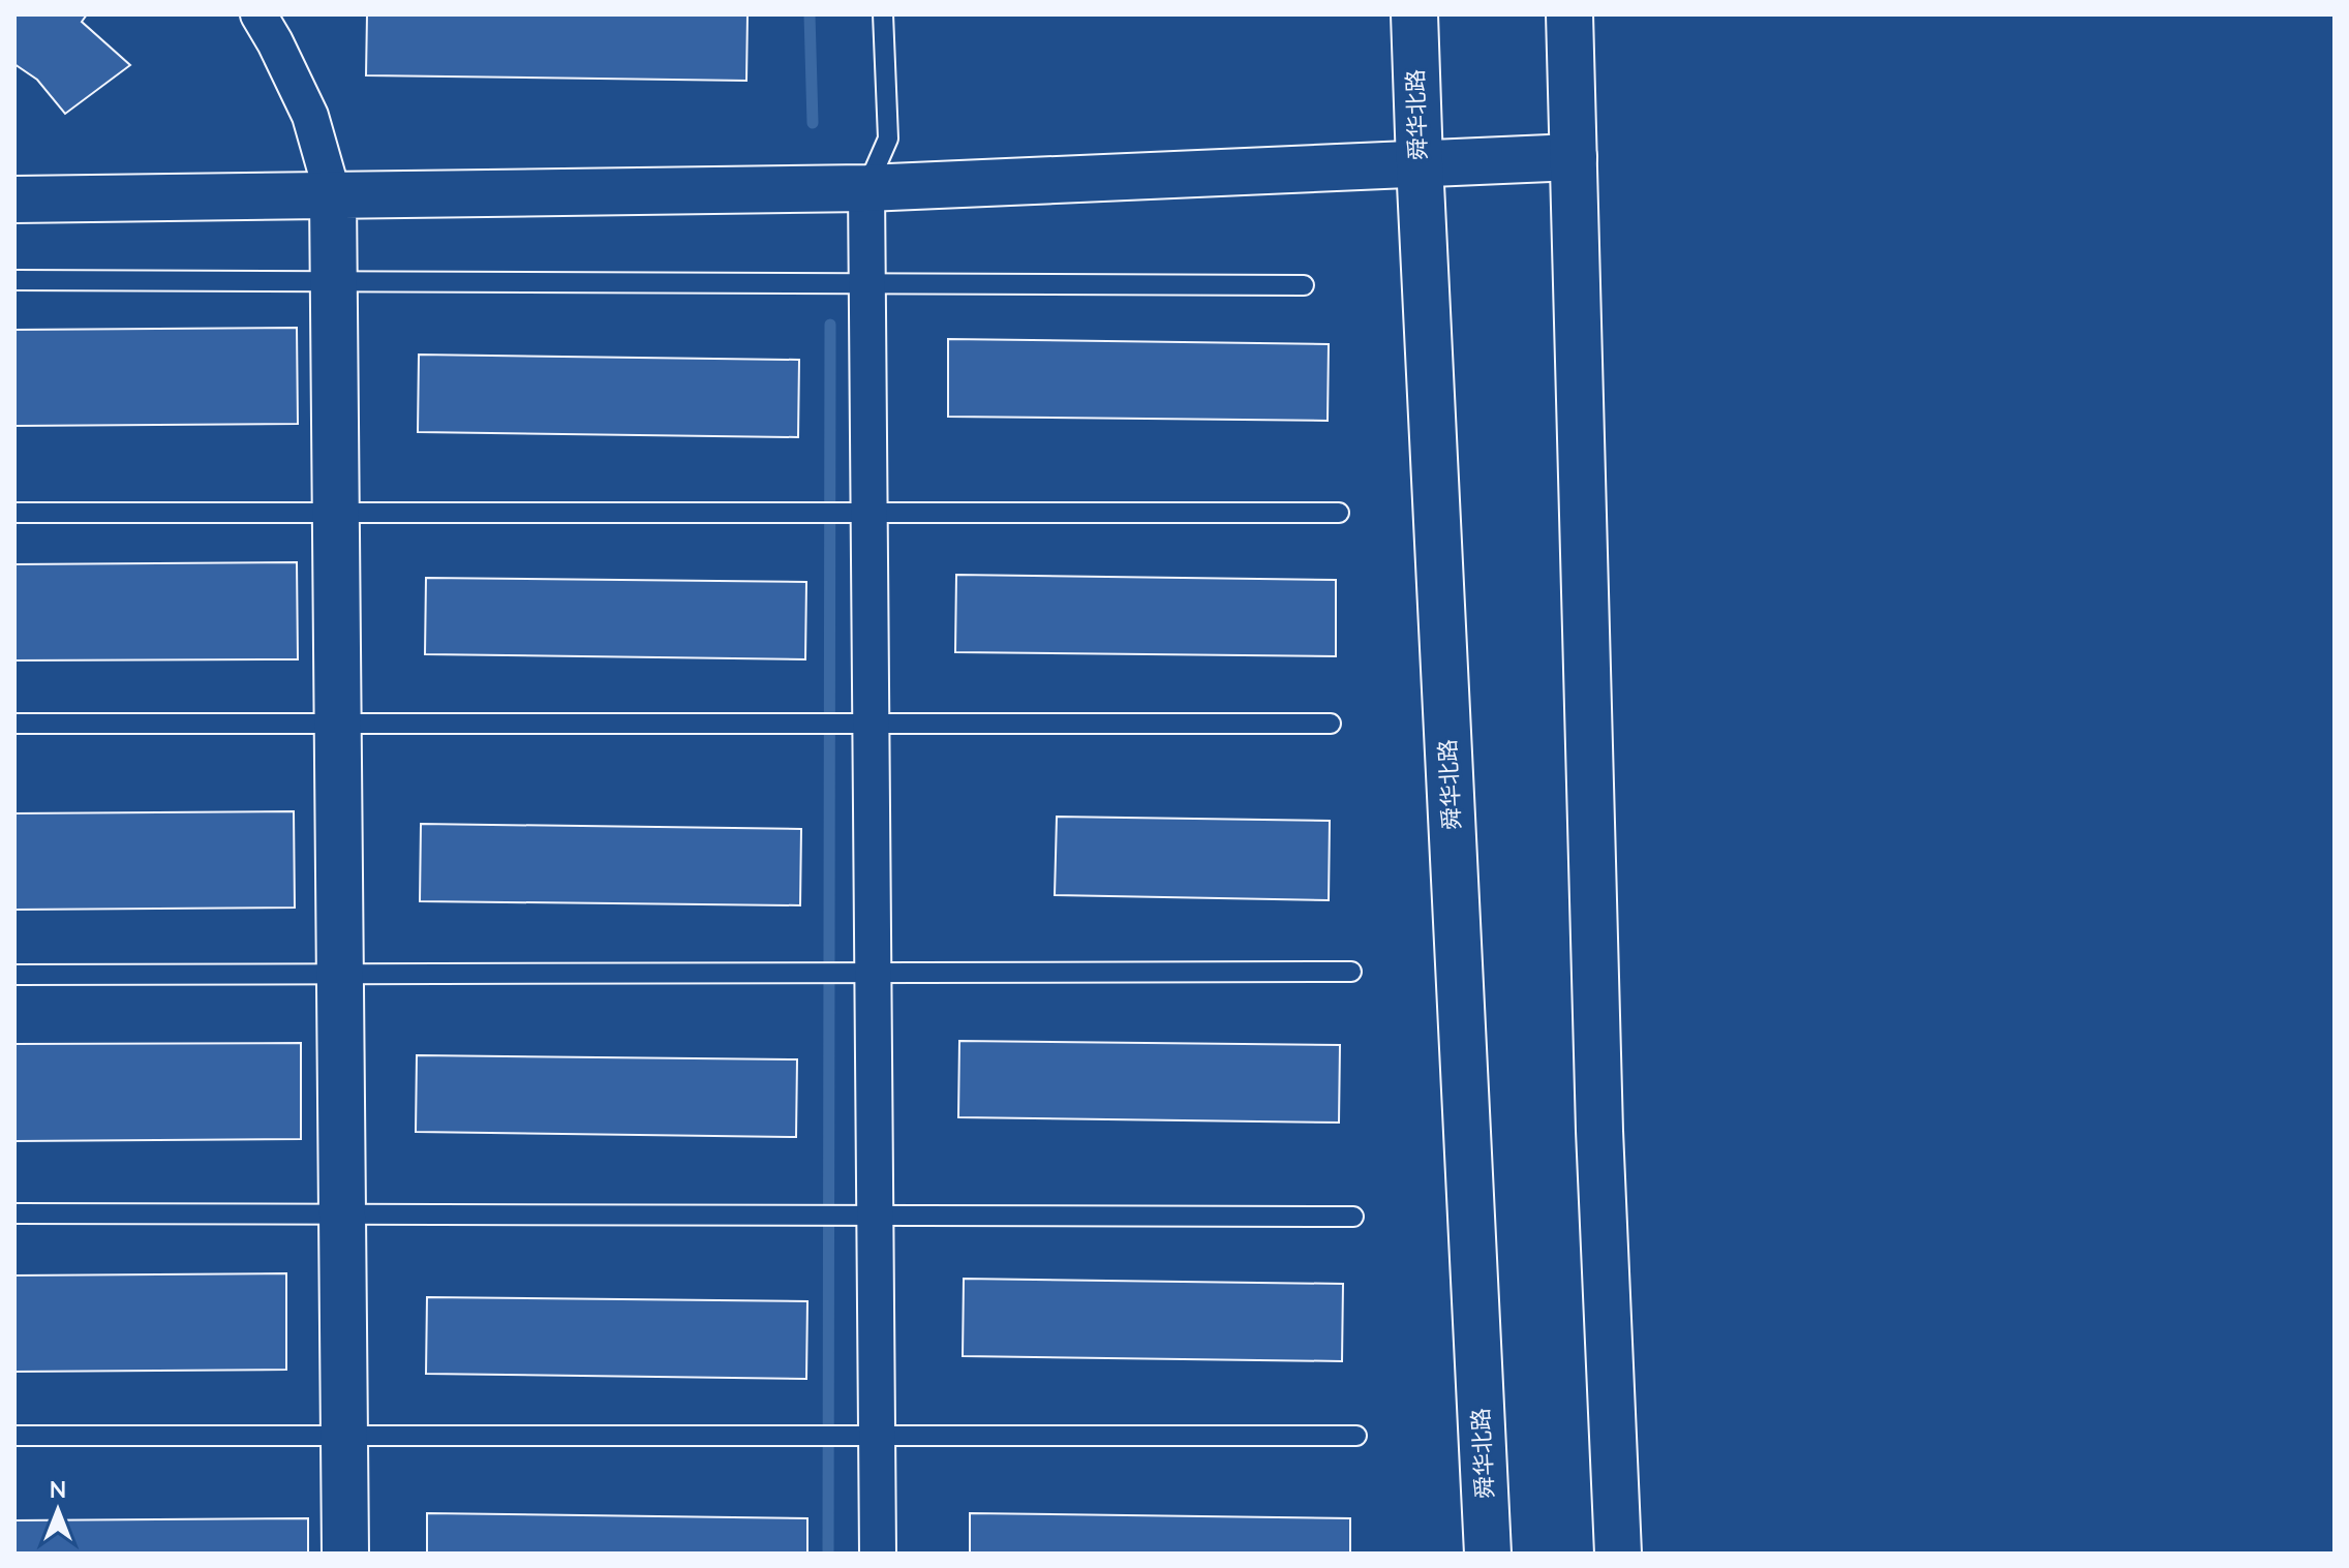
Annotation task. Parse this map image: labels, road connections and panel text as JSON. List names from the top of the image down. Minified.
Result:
{"streets":{"main road":["舜华北路"]},"north":"top"}
